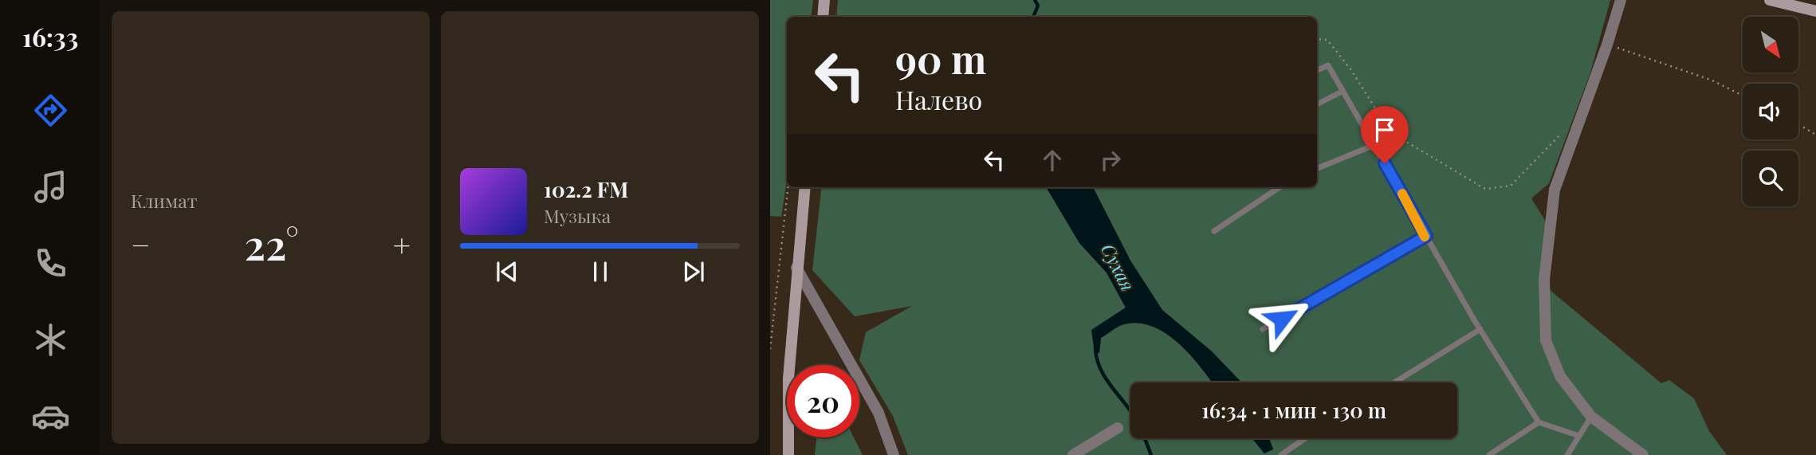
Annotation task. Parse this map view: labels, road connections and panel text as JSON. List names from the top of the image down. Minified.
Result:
{"water":["Сухая"],"north":"bottom right","page":{"tabs":"16:33","tile":"Климат","turn":["90 m","Налево"],"song":["102.2 FM","Музыка"],"heat":["−","22°","+"],"limit":"20","trip":"16:34 · 1 мин · 130 m"}}
